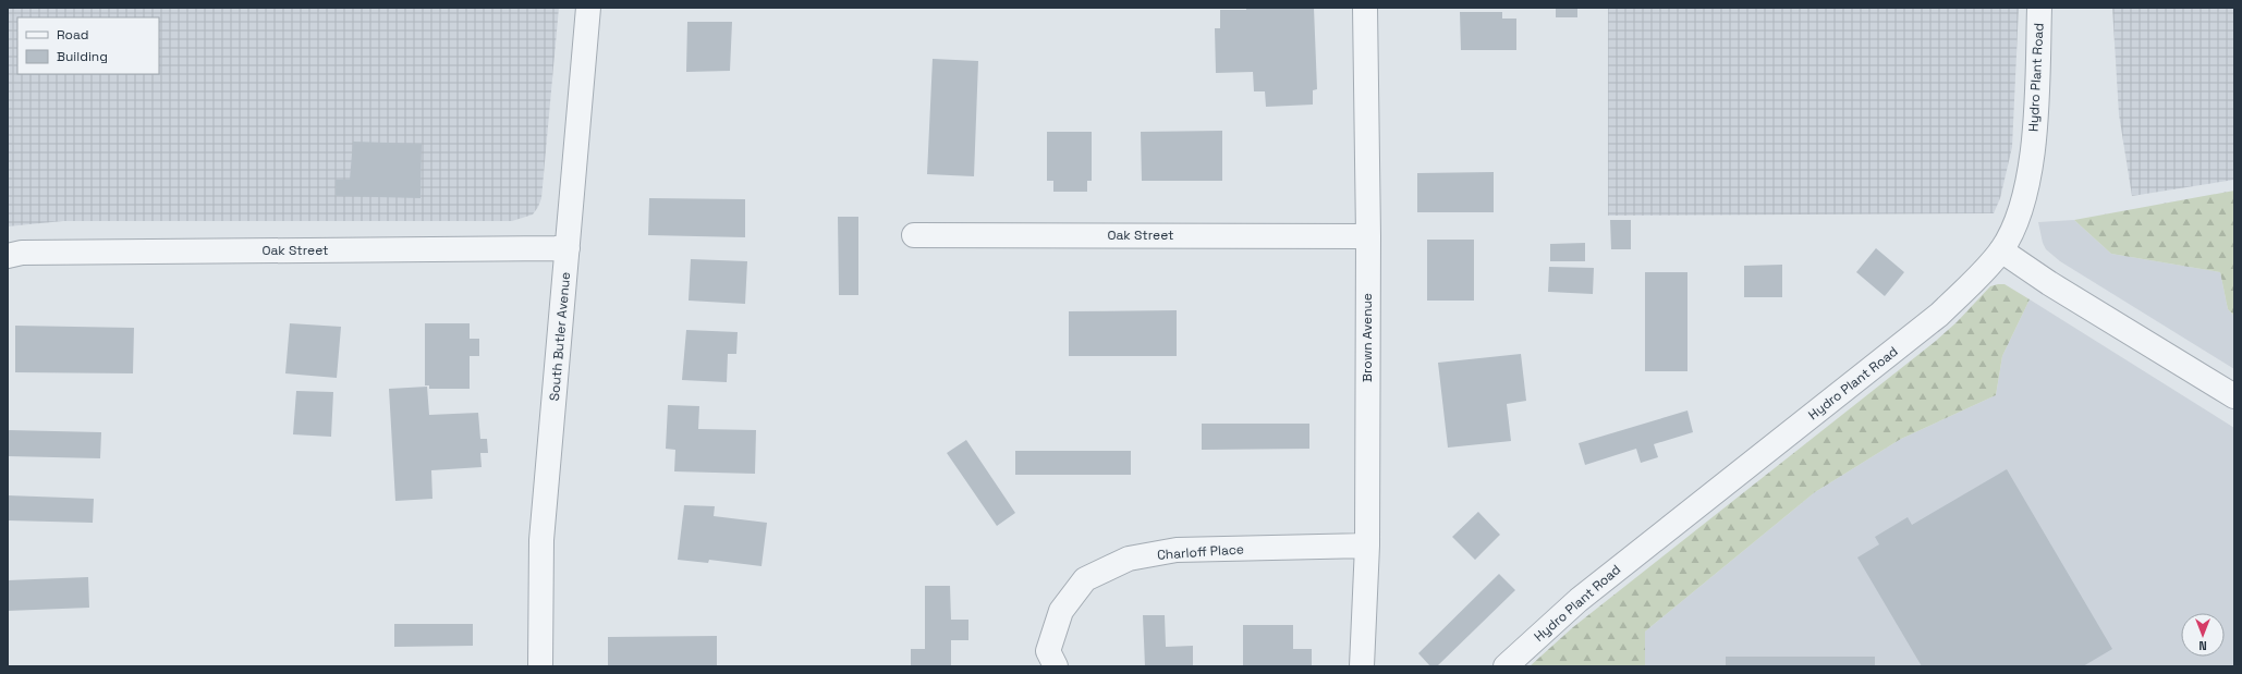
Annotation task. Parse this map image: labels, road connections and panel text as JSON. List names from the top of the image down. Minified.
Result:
{"streets":{"street":["Hydro Plant Road","Oak Street","South Butler Avenue","Brown Avenue","Charloff Place"]},"crossings":[["Oak Street","South Butler Avenue"],["Oak Street","Brown Avenue"],["Brown Avenue","Charloff Place"]],"legend":["Road","Building"],"north":"bottom"}
